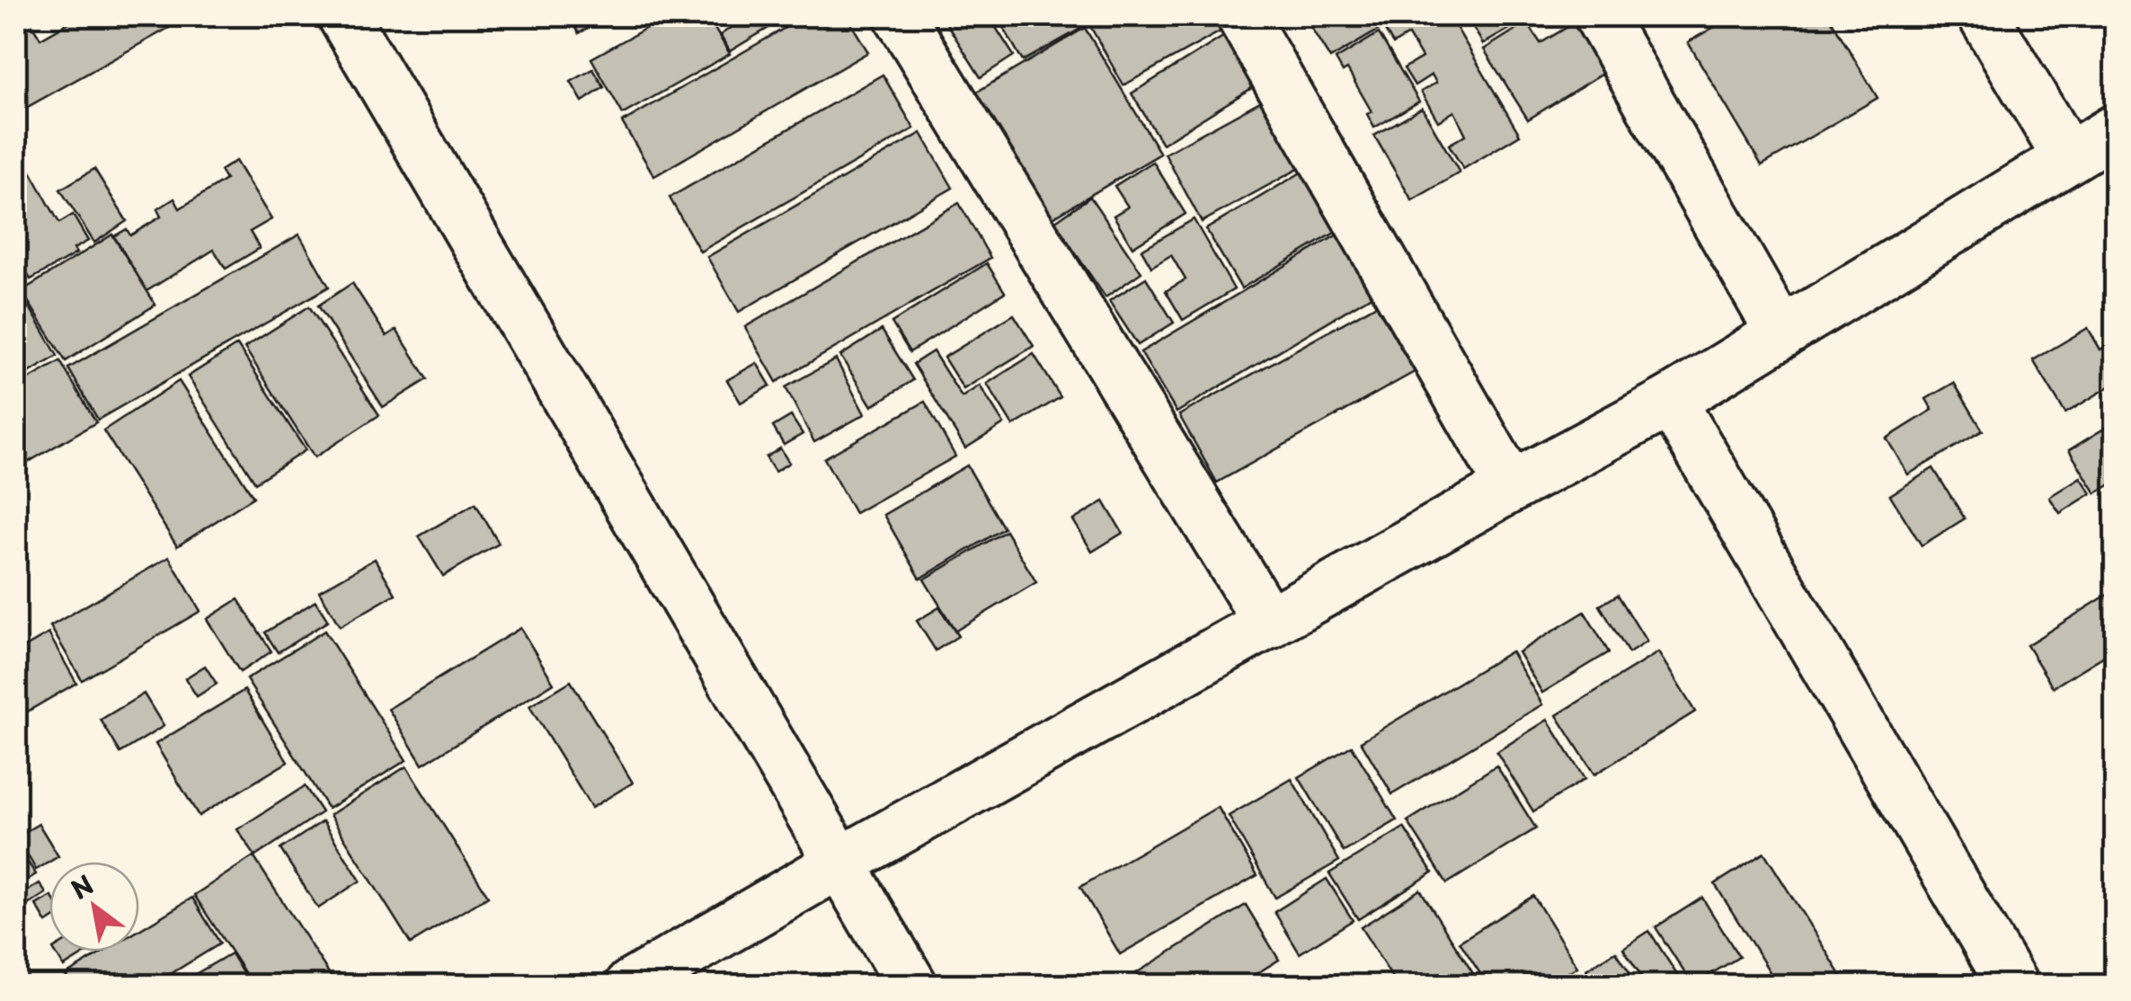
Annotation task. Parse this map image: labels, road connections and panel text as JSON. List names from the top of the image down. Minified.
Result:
{"north":"top left"}
